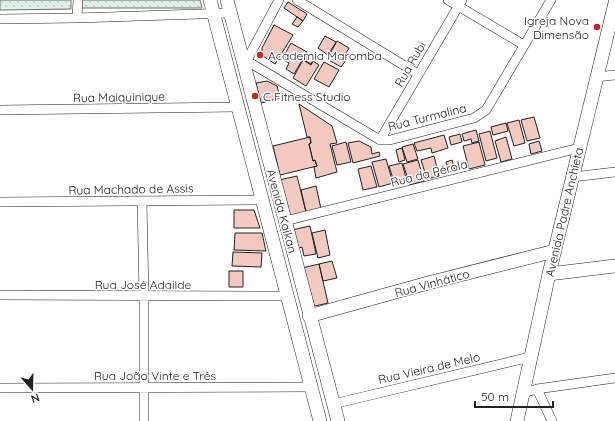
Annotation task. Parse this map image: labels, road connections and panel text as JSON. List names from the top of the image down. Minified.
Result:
{"streets":{"street":["Rua Rubi","Rua Maiquinique","Rua Turmalina","Rua da Pérola","Rua Machado de Assis","Avenida Kaikan","Avenida Padre Anchieta","Rua Vinhático","Rua José Adailde","Rua Vieira de Melo","Rua João Vinte e Três"]},"crossings":[["Rua Rubi","Rua Turmalina"],["Rua Maiquinique","Avenida Kaikan"],["Rua Turmalina","Avenida Kaikan"],["Rua da Pérola","Avenida Kaikan"],["Rua da Pérola","Avenida Padre Anchieta"],["Rua Machado de Assis","Avenida Kaikan"],["Avenida Kaikan","Rua Vinhático"],["Avenida Kaikan","Rua José Adailde"],["Avenida Kaikan","Rua Vieira de Melo"],["Avenida Kaikan","Rua João Vinte e Três"],["Avenida Padre Anchieta","Rua Vinhático"],["Avenida Padre Anchieta","Rua Vieira de Melo"]],"places":["Igreja Nova Dimensão","Academia Maromba","C Fitness Studio"],"scale_bar":"50 m","north":"bottom"}
